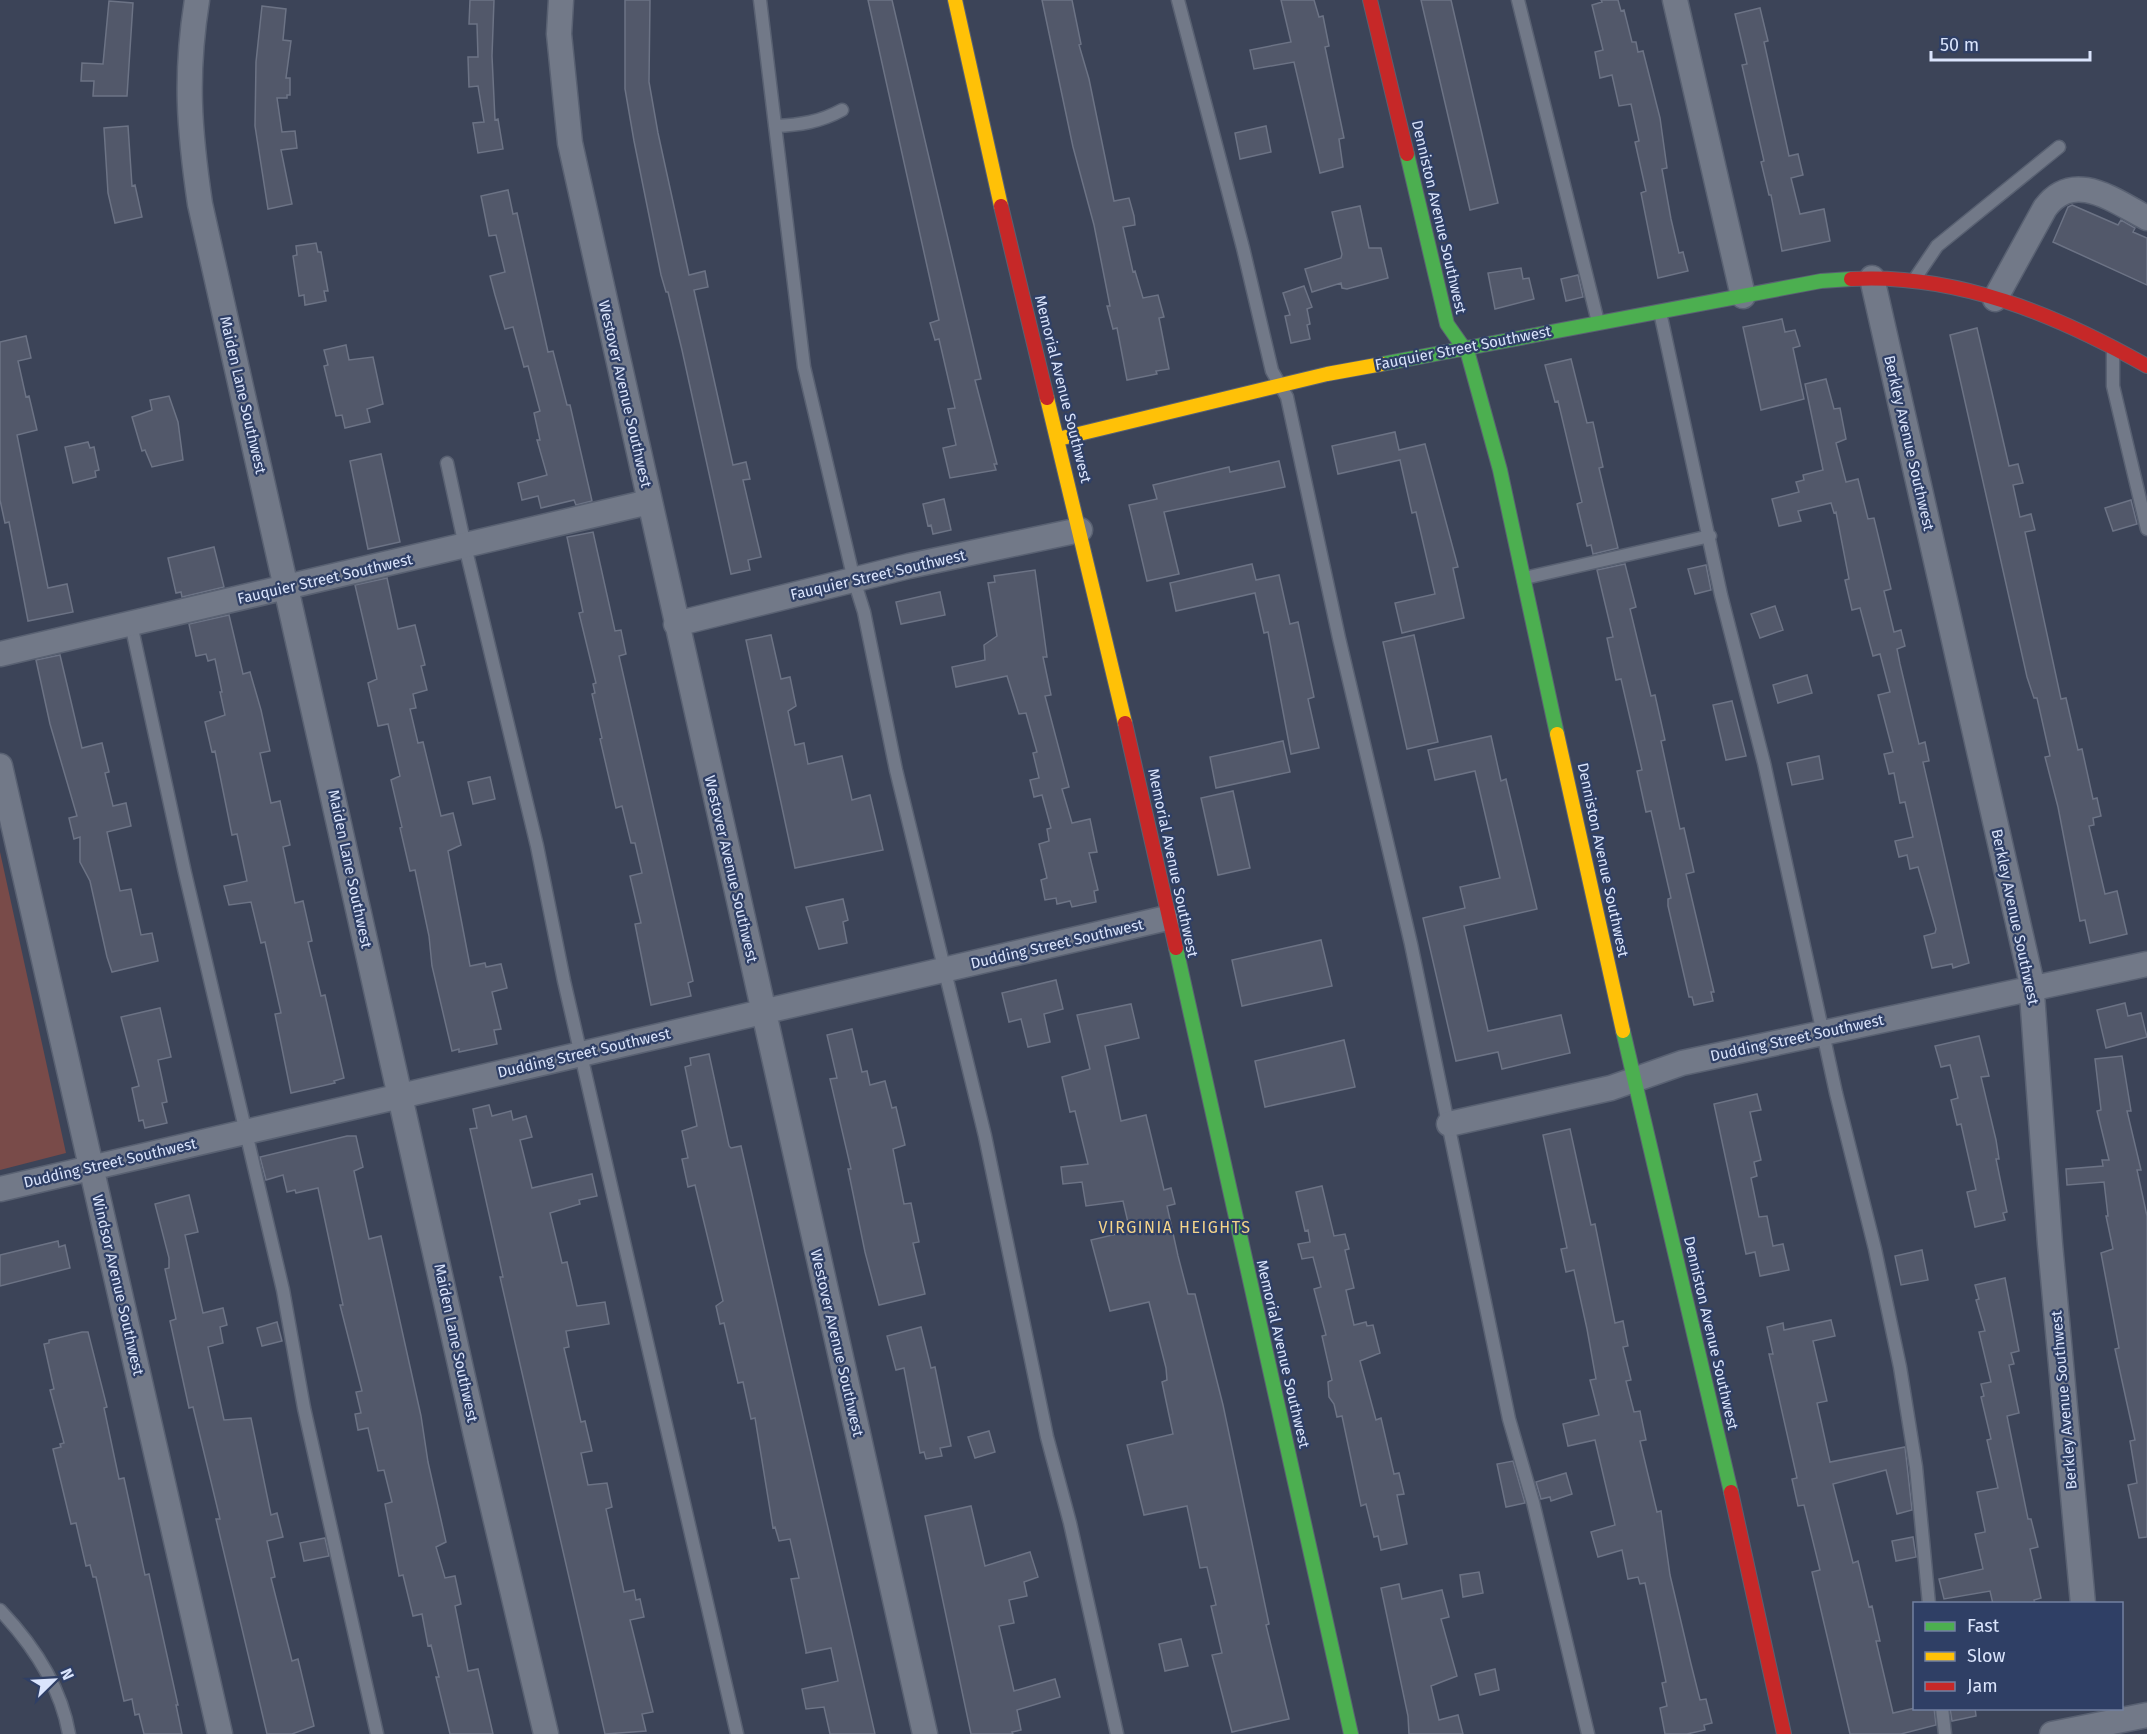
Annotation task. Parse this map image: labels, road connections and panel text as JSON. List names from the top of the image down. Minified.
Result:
{"streets":{"street":["Denniston Avenue Southwest","Fauquier Street Southwest","Memorial Avenue Southwest","Westover Avenue Southwest","Maiden Lane Southwest","Berkley Avenue Southwest","Dudding Street Southwest","Windsor Avenue Southwest"]},"crossings":[["Denniston Avenue Southwest","Fauquier Street Southwest"],["Denniston Avenue Southwest","Dudding Street Southwest"],["Fauquier Street Southwest","Memorial Avenue Southwest"],["Fauquier Street Southwest","Westover Avenue Southwest"],["Fauquier Street Southwest","Maiden Lane Southwest"],["Fauquier Street Southwest","Berkley Avenue Southwest"],["Memorial Avenue Southwest","Dudding Street Southwest"],["Westover Avenue Southwest","Dudding Street Southwest"],["Maiden Lane Southwest","Dudding Street Southwest"],["Berkley Avenue Southwest","Dudding Street Southwest"],["Dudding Street Southwest","Windsor Avenue Southwest"]],"districts":["VIRGINIA HEIGHTS"],"legend":["Fast","Slow","Jam"],"scale_bar":"50 m","north":"top right"}
